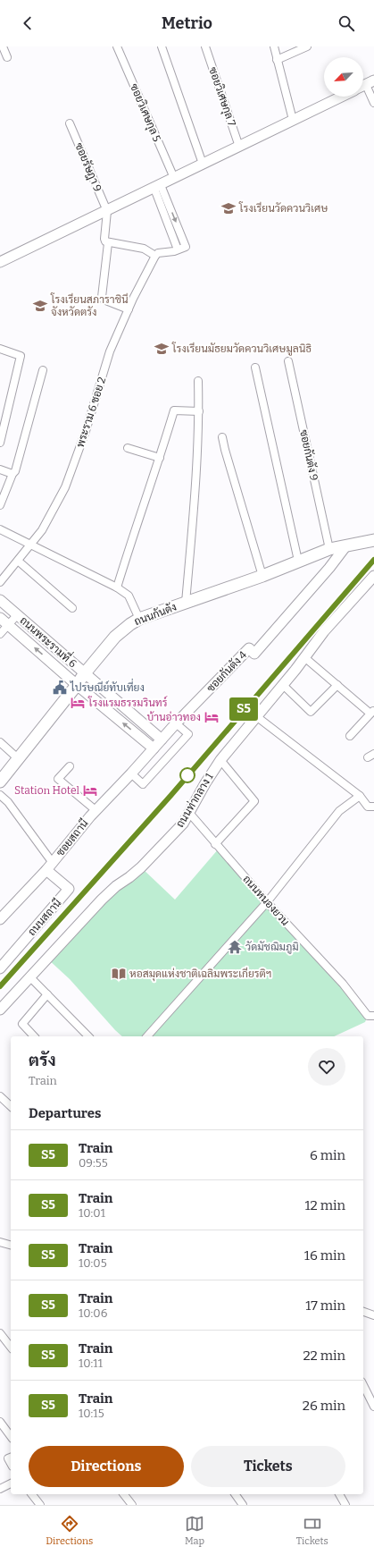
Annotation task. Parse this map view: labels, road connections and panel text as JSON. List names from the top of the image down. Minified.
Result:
{"streets":{"main road":["ถนนกันตัง"],"street":["ซอยวิเศษกุล 7","ซอยวิเศษกุล 5","ซอยรัษฎา 9","พระราม 6 ซอย 2","ซอยกันตัง 9","ถนนพระรามที่ 6","ซอยกันตัง 4","ถนนท่ากลาง 1","ซอยสถานี","ถนนหนองยวน","ถนนสถานี"]},"crossings":[["ซอยกันตัง 9","ถนนกันตัง"],["ถนนกันตัง","ถนนพระรามที่ 6"],["ถนนกันตัง","ซอยกันตัง 4"],["ถนนพระรามที่ 6","ซอยกันตัง 4"],["ซอยกันตัง 4","ซอยสถานี"],["ถนนท่ากลาง 1","ถนนหนองยวน"],["ซอยสถานี","ถนนสถานี"]],"places":{"school or university":["โรงเรียนวัดควนวิเศษ","โรงเรียนสภาราชินี จังหวัดตรัง","โรงเรียนมัธยมวัดควนวิเศษมูลนิธิ"],"public building":["ไปรษณีย์ทับเที่ยง"],"hotel":["โรงแรมธรรมรินทร์","บ้านอ่าวทอง","Station Hotel"],"temple":["วัดมัชฌิมภูมิ"],"library":["หอสมุดแห่งชาติเฉลิมพระเกียรติฯ"]},"north":"bottom left","page":{"header":"Metrio","on_map":"S5","heading":[["ตรัง","Train"],"Departures"],"list":[{"mark":"S5","name":"Train","note":"09:55","value":"6 min"},{"mark":"S5","name":"Train","note":"10:01","value":"12 min"},{"mark":"S5","name":"Train","note":"10:05","value":"16 min"},{"mark":"S5","name":"Train","note":"10:06","value":"17 min"},{"mark":"S5","name":"Train","note":"10:11","value":"22 min"},{"mark":"S5","name":"Train","note":"10:15","value":"26 min"}],"buttons":["Directions","Tickets"],"tabs":["Directions","Map","Tickets"]}}
